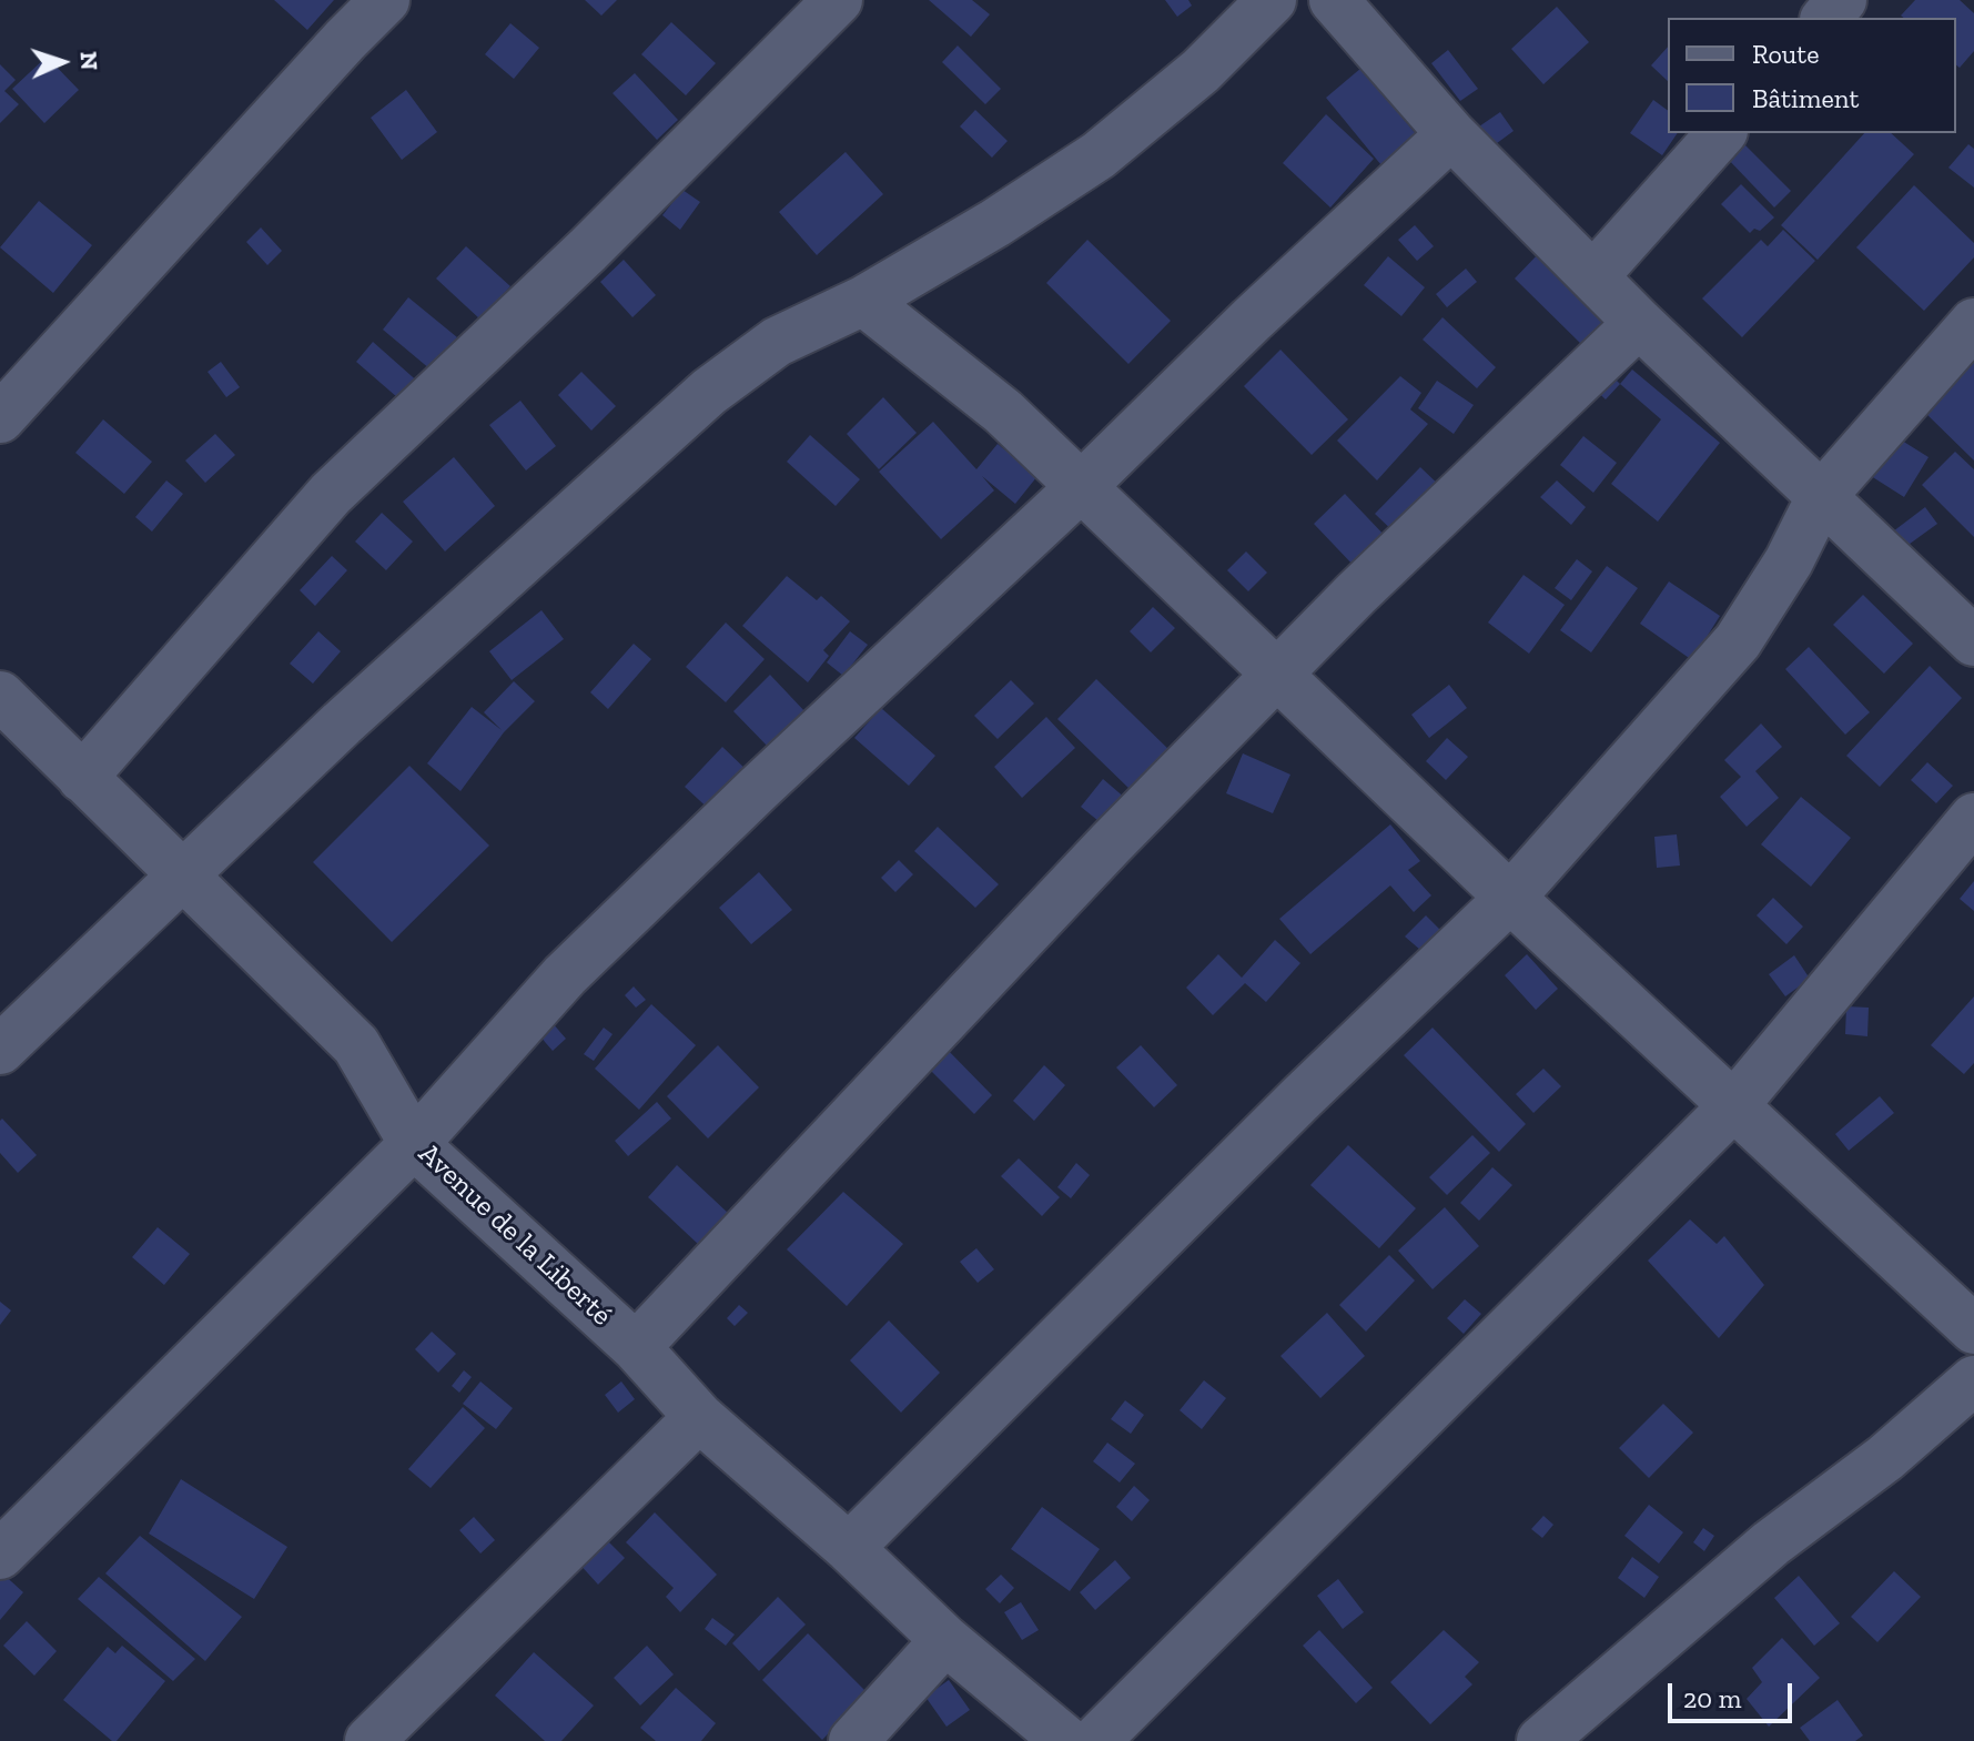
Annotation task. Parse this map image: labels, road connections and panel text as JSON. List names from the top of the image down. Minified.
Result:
{"streets":{"street":["Avenue de la Liberté"]},"legend":["Route","Bâtiment"],"scale_bar":"20 m","north":"right"}
